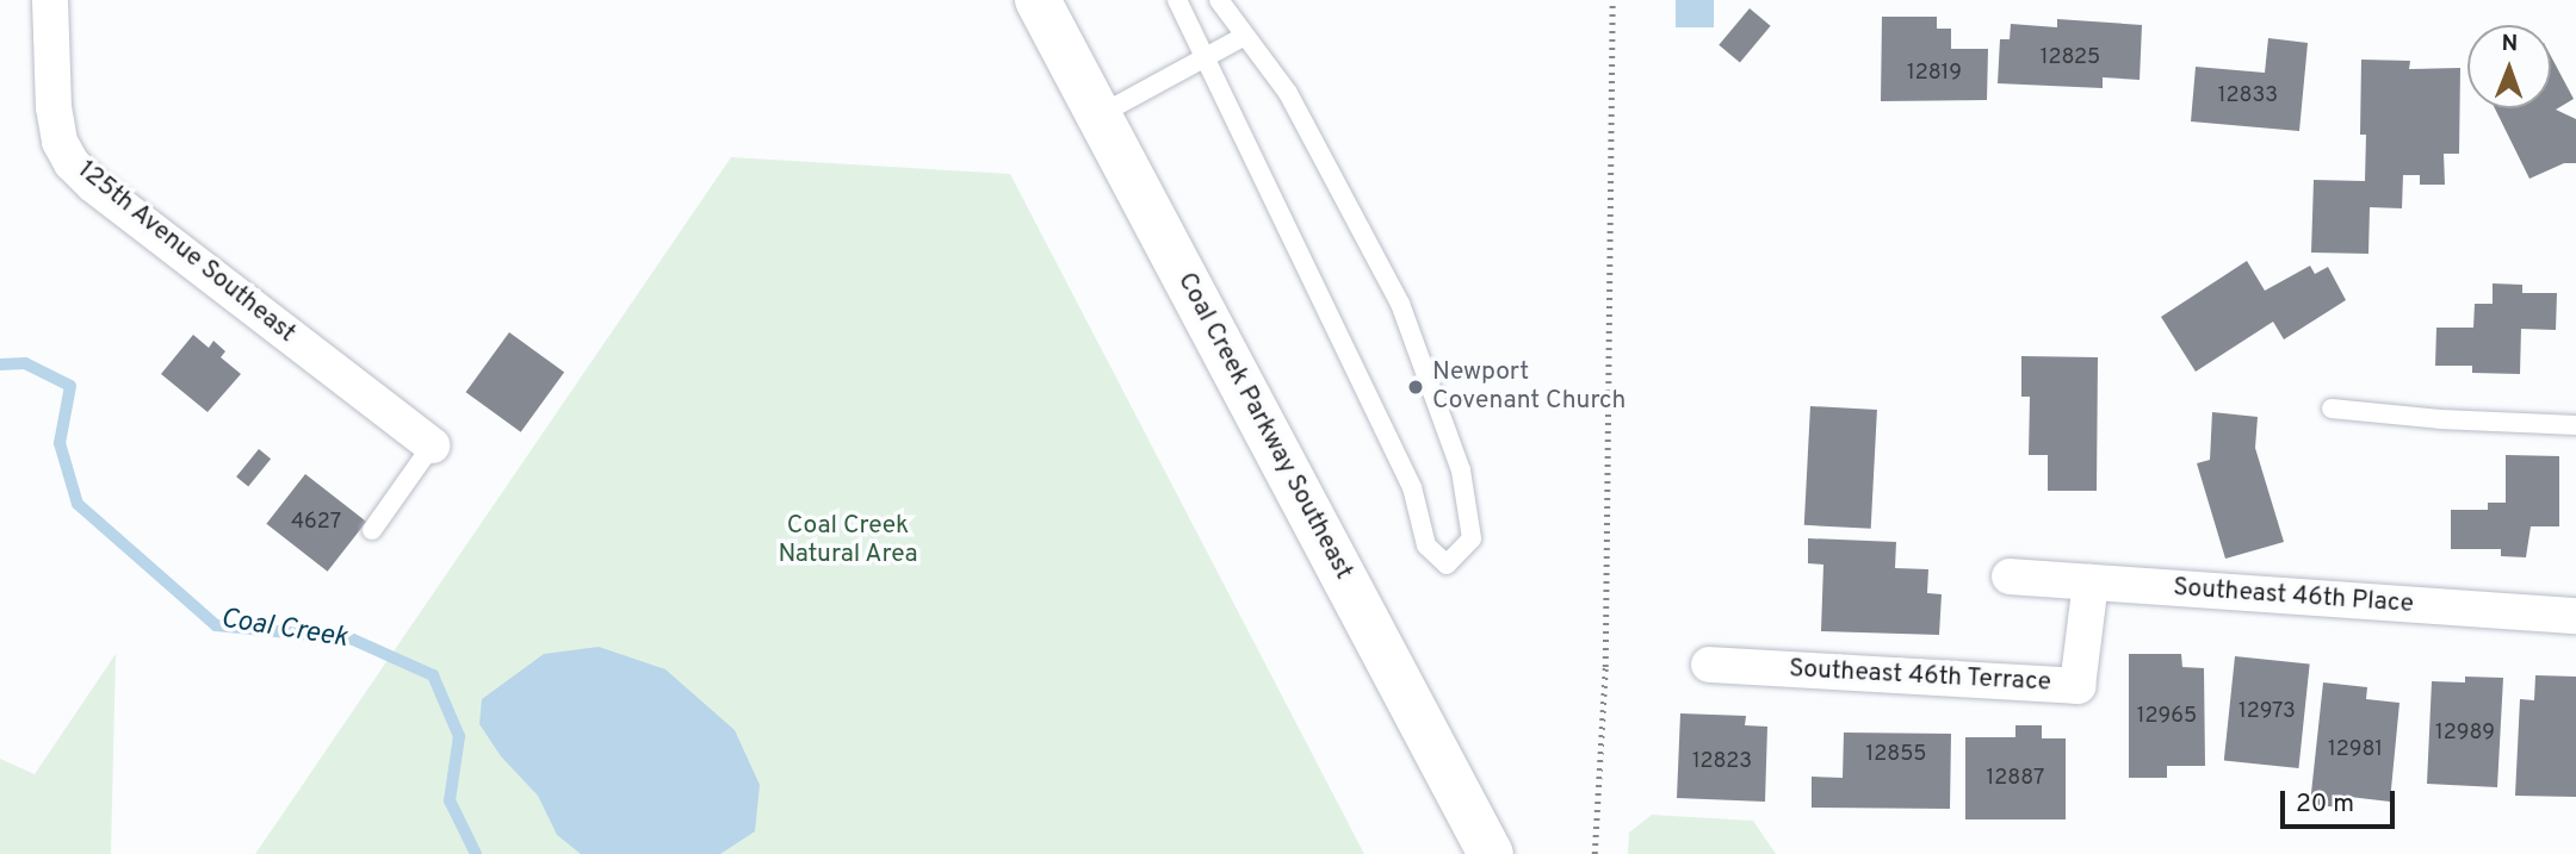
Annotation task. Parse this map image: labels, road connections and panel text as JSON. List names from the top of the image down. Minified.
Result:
{"streets":{"main road":["Coal Creek Parkway Southeast"],"street":["125th Avenue Southeast","Southeast 46th Place","Southeast 46th Terrace"]},"crossings":[["Southeast 46th Place","Southeast 46th Terrace"]],"water":["Coal Creek"],"parks":["Coal Creek Natural Area"],"places":["Newport Covenant Church"],"house_numbers":["12825","12819","12833","4627","12973","12965","12989","12981","12855","12823","12887"],"scale_bar":"20 m","north":"top"}
